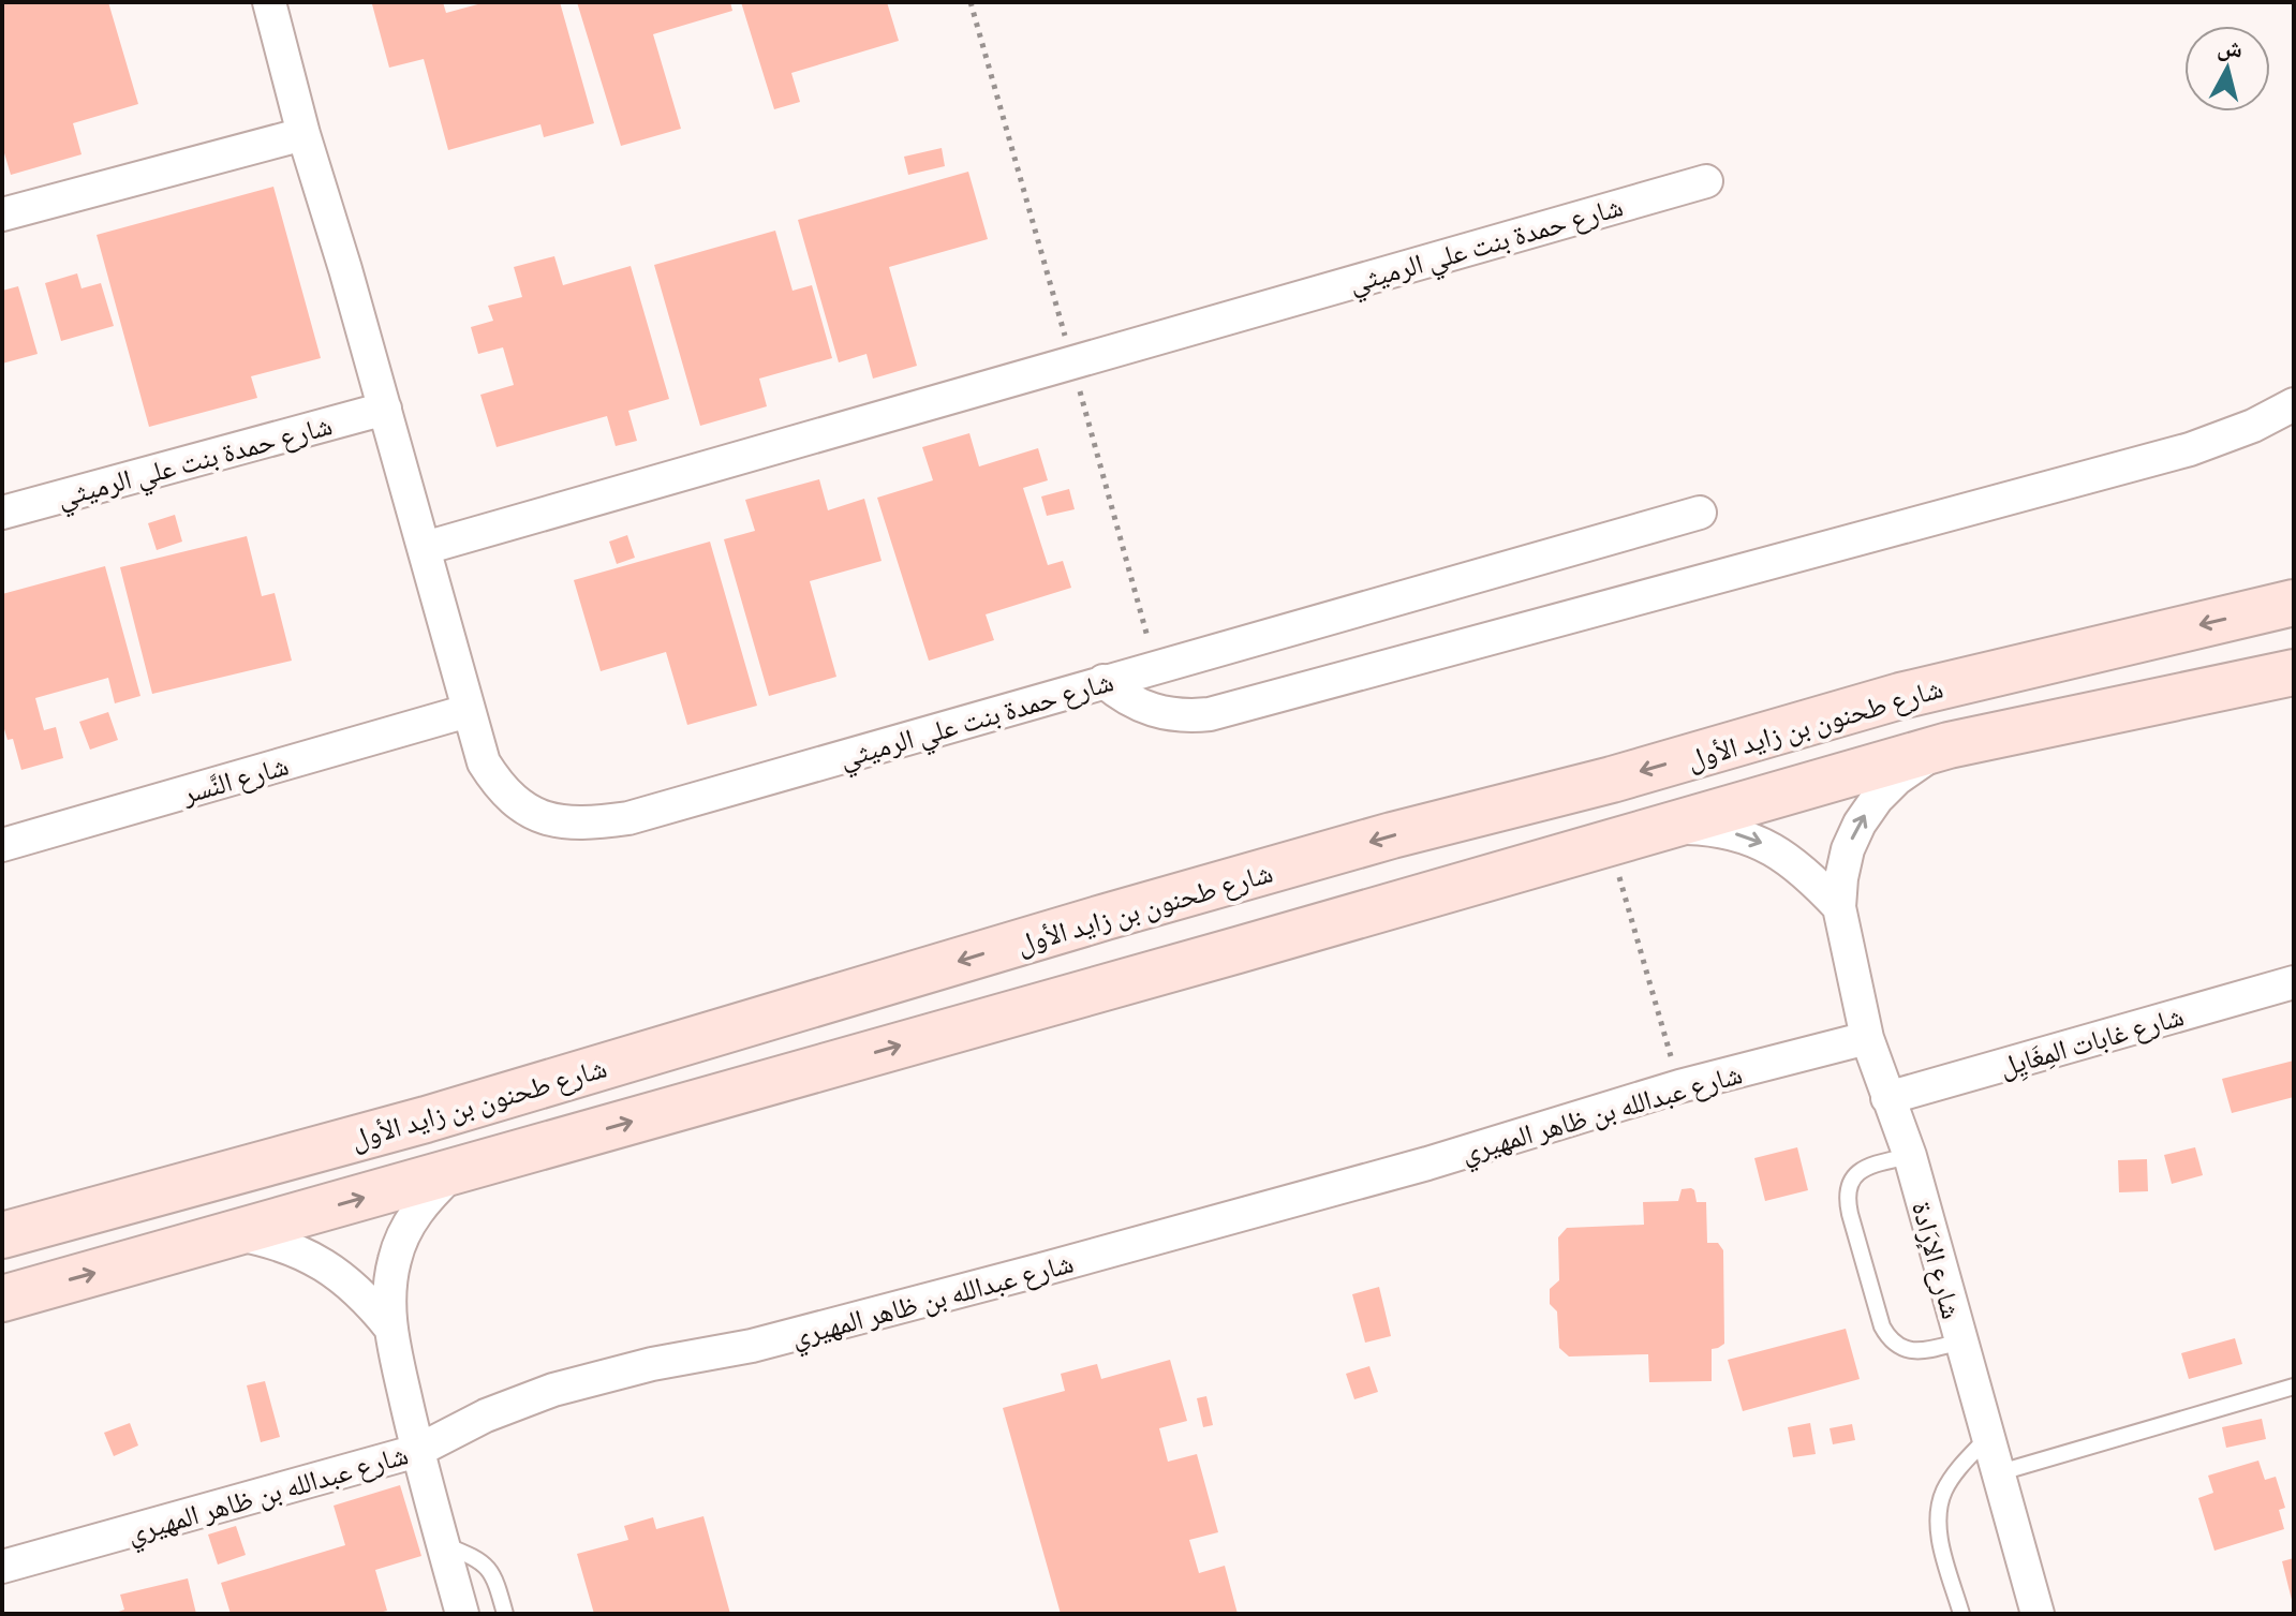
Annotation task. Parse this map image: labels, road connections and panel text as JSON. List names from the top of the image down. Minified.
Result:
{"streets":{"street":["شارع حمدة بنت علي الرميثي","شارع طحنون بن زايد الأول","شارع النَّسر","شارع غابات المِغَايِل","شارع عبدالله بن ظاهر المهيري","شارع الإرَادة"]},"crossings":[["شارع حمدة بنت علي الرميثي","شارع النَّسر"],["شارع طحنون بن زايد الأول","شارع الإرَادة"],["شارع غابات المِغَايِل","شارع الإرَادة"],["شارع عبدالله بن ظاهر المهيري","شارع الإرَادة"]],"north":"top"}
